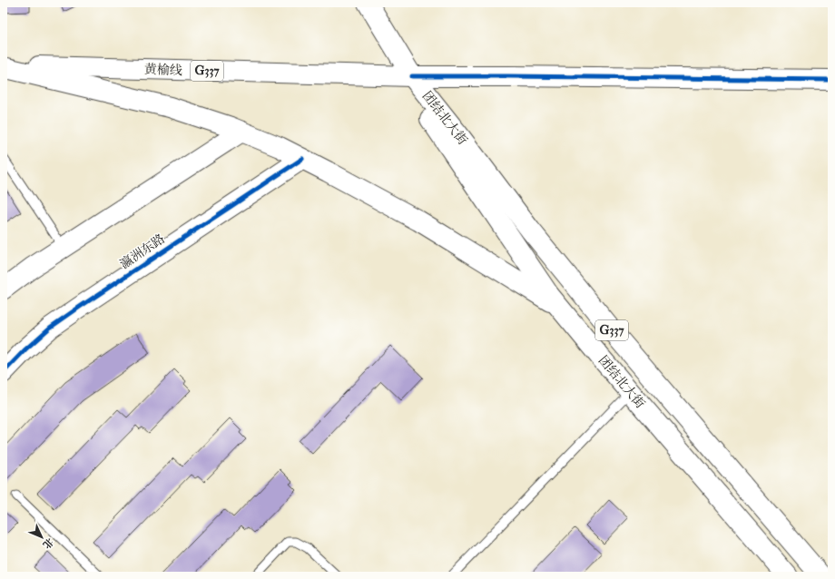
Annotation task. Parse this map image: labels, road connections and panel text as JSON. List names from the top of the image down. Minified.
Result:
{"streets":{"main road":["黄榆线","G337","团结北大街","瀛洲东路"]},"crossings":[["黄榆线","G337"],["黄榆线","团结北大街"],["G337","团结北大街"],["G337","瀛洲东路"]],"north":"bottom right"}
